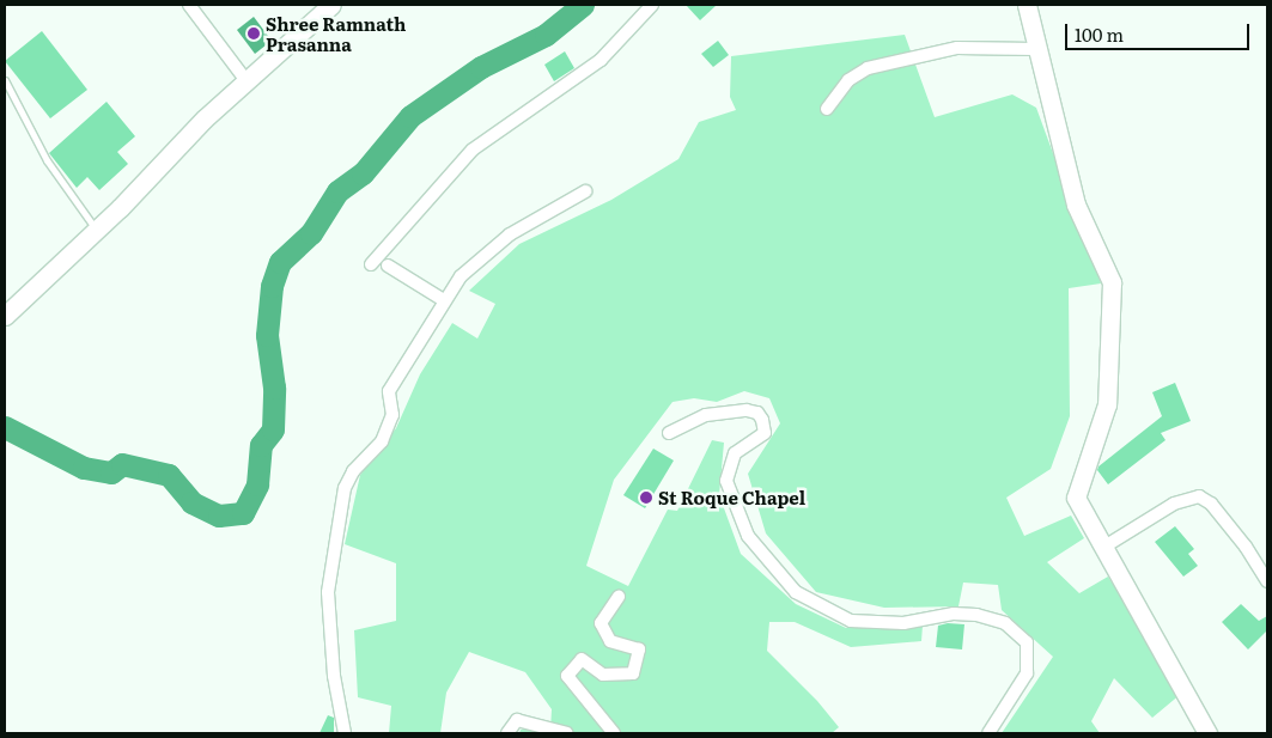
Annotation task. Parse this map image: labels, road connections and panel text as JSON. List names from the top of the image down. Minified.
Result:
{"places":["Shree Ramnath Prasanna","St Roque Chapel"],"scale_bar":"100 m"}
